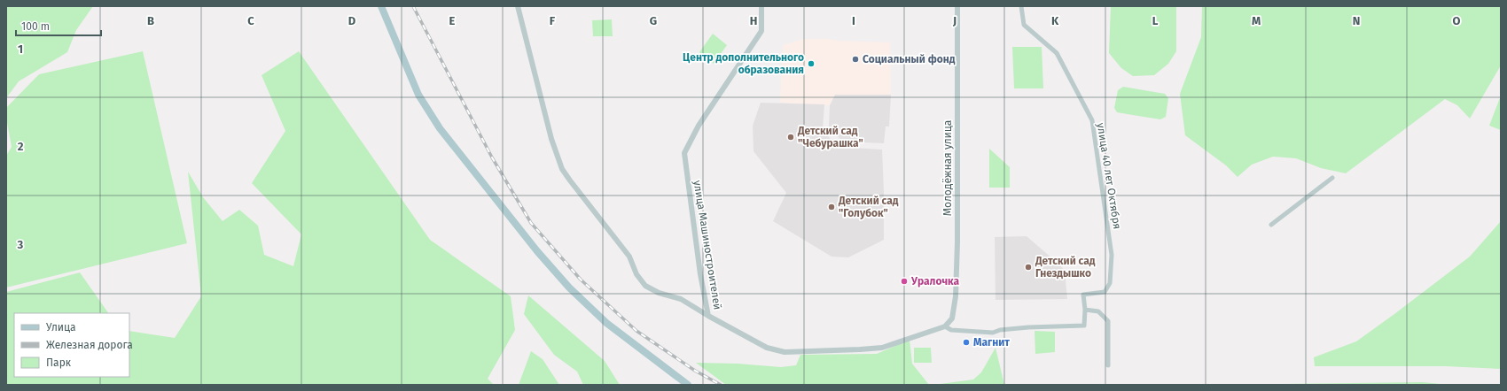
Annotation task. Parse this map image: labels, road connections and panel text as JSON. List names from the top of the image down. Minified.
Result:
{"streets":{"street":["Молодёжная улица","улица 40 лет Октября","улица Машиностроителей"]},"crossings":[["Молодёжная улица","улица Машиностроителей"]],"places":["Социальный фонд","Центр дополнительного образования","Детский сад \"Чебурашка\"","Детский сад \"Голубок\"","Детский сад Гнездышко","Уралочка","Магнит"],"legend":["Улица","Железная дорога","Парк"],"scale_bar":"100 m","grid":{"columns":["B","C","D","E","F","G","H","I","J","K","L","M","N","O"],"rows":["1","2","3"]}}
